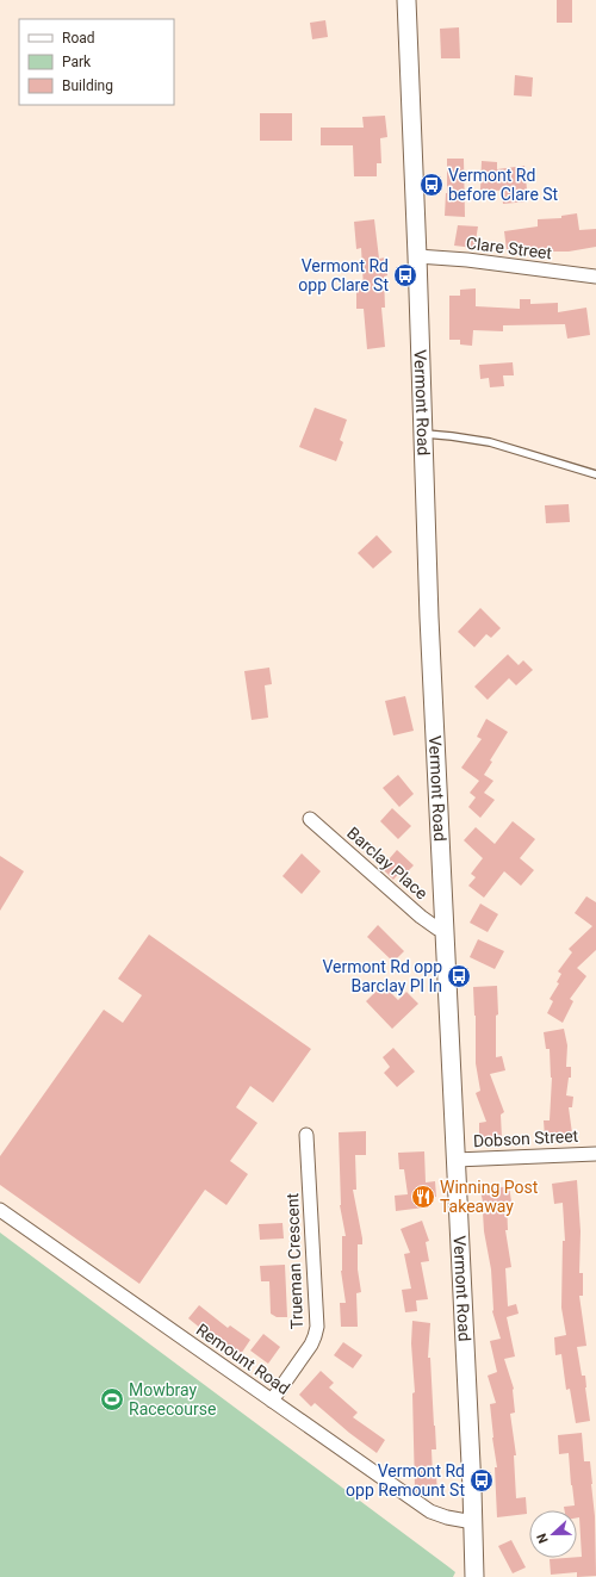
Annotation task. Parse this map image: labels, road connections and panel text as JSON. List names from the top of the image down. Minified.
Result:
{"streets":{"street":["Clare Street","Vermont Road","Barclay Place","Dobson Street","Trueman Crescent","Remount Road"]},"crossings":[["Clare Street","Vermont Road"],["Vermont Road","Barclay Place"],["Vermont Road","Dobson Street"],["Vermont Road","Remount Road"],["Trueman Crescent","Remount Road"]],"places":{"bus stop":["Vermont Rd before Clare St","Vermont Rd opp Clare St","Vermont Rd opp Barclay Pl In","Vermont Rd opp Remount St"],"restaurant":["Winning Post Takeaway"],"sports":["Mowbray Racecourse"]},"legend":["Road","Park","Building"],"north":"left"}
